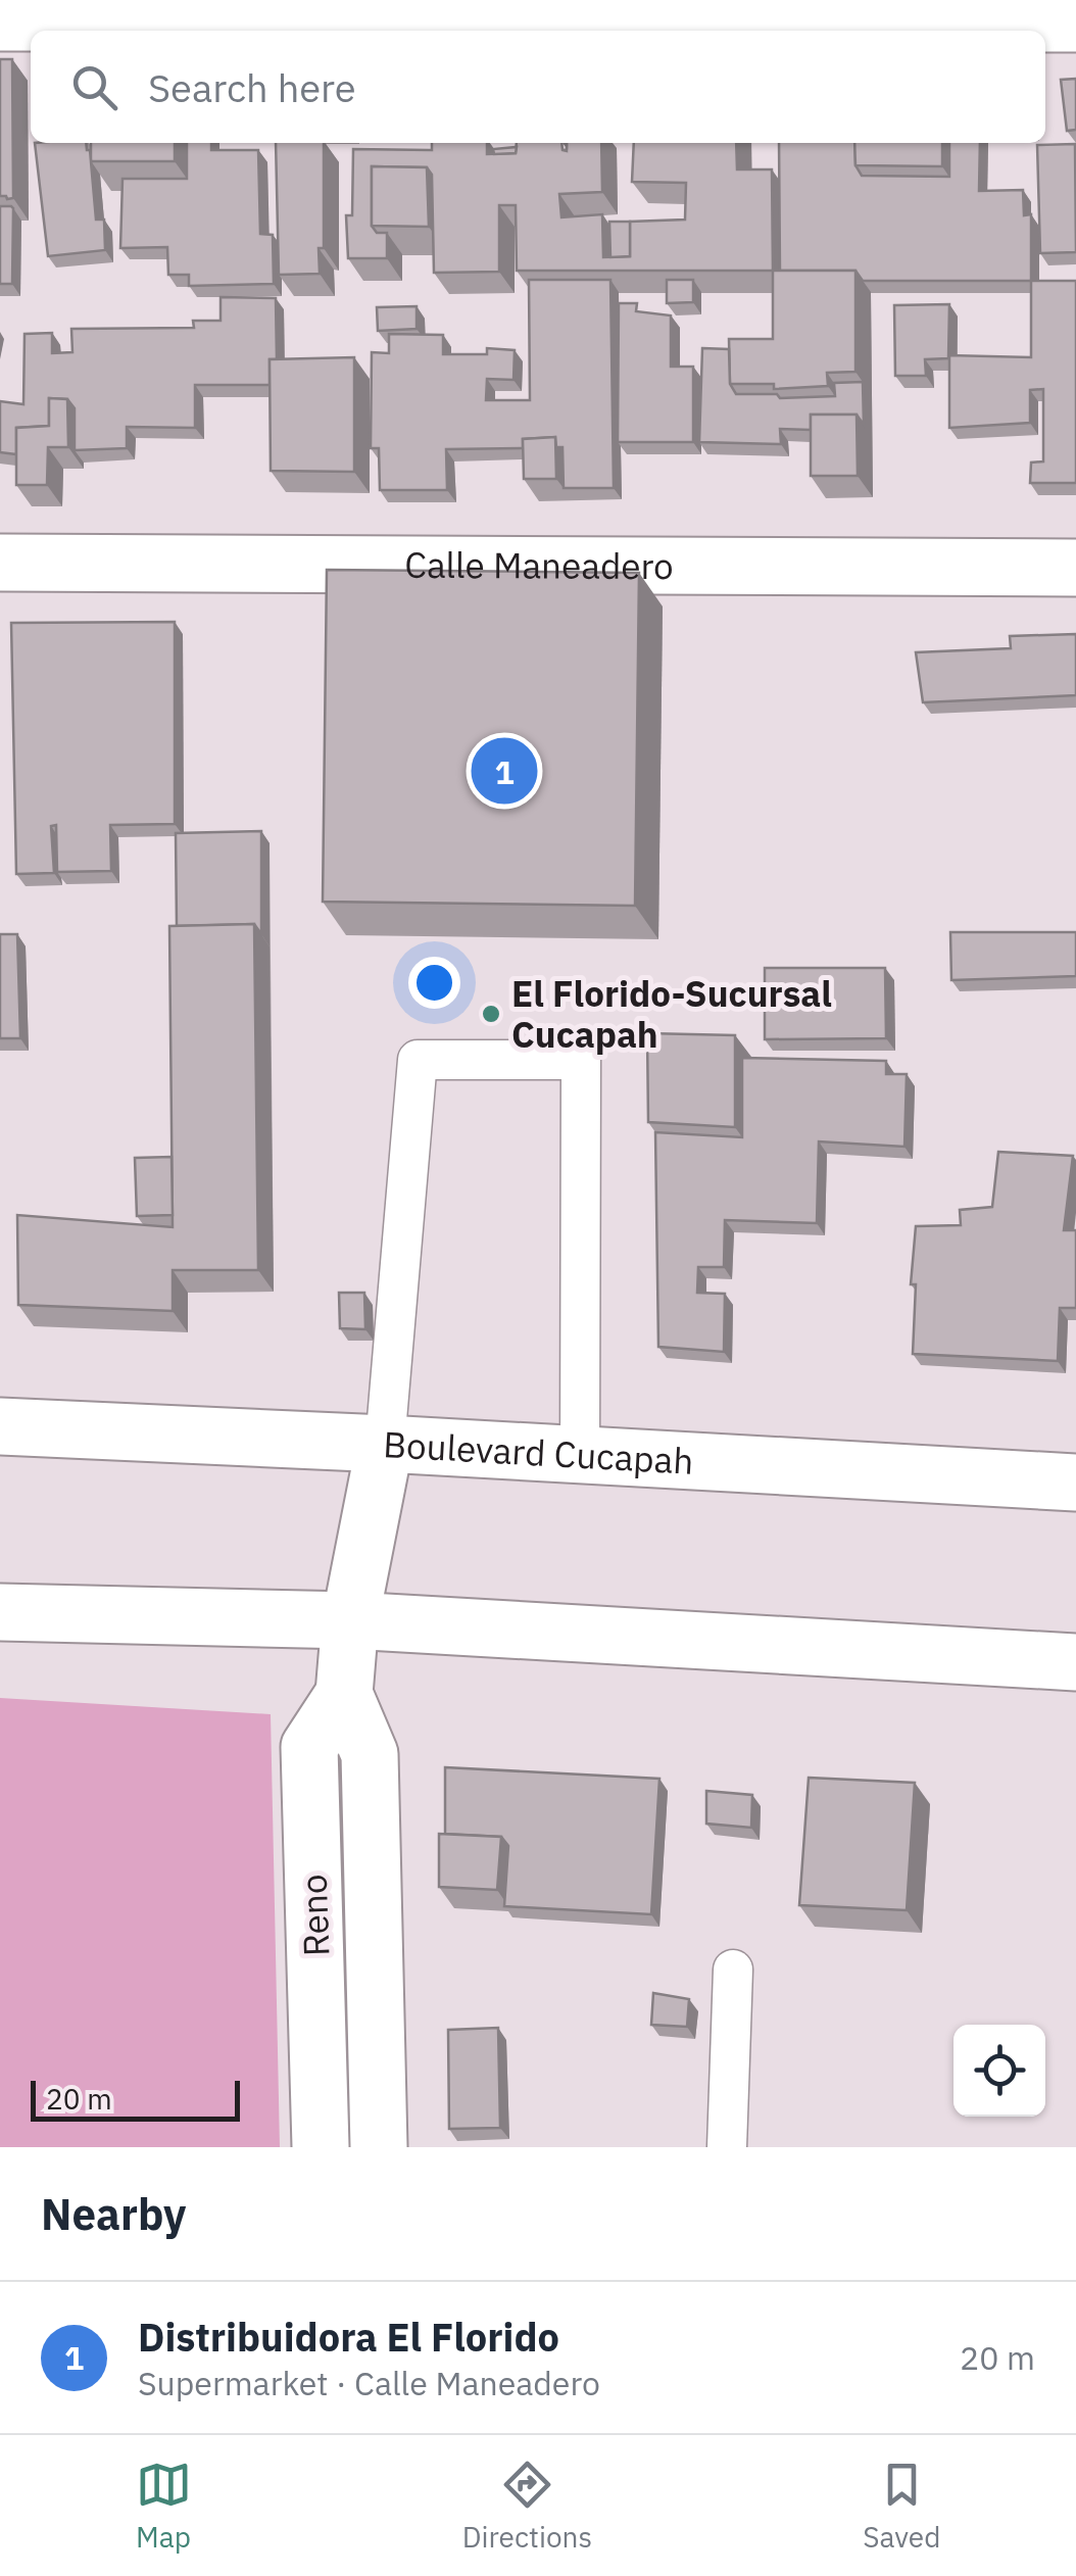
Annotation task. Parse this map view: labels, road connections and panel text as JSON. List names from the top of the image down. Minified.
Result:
{"streets":{"street":["Calle Maneadero","Boulevard Cucapah","Reno"]},"crossings":[["Boulevard Cucapah","Reno"]],"places":["El Florido-Sucursal Cucapah"],"scale_bar":"20 m","page":{"search":"Search here","pins":"1","scale":"20 m","heading":"Nearby","list":[{"mark":"1","name":"Distribuidora El Florido","note":"Supermarket · Calle Maneadero","value":"20 m"}],"nav":["Map","Directions","Saved"]}}
